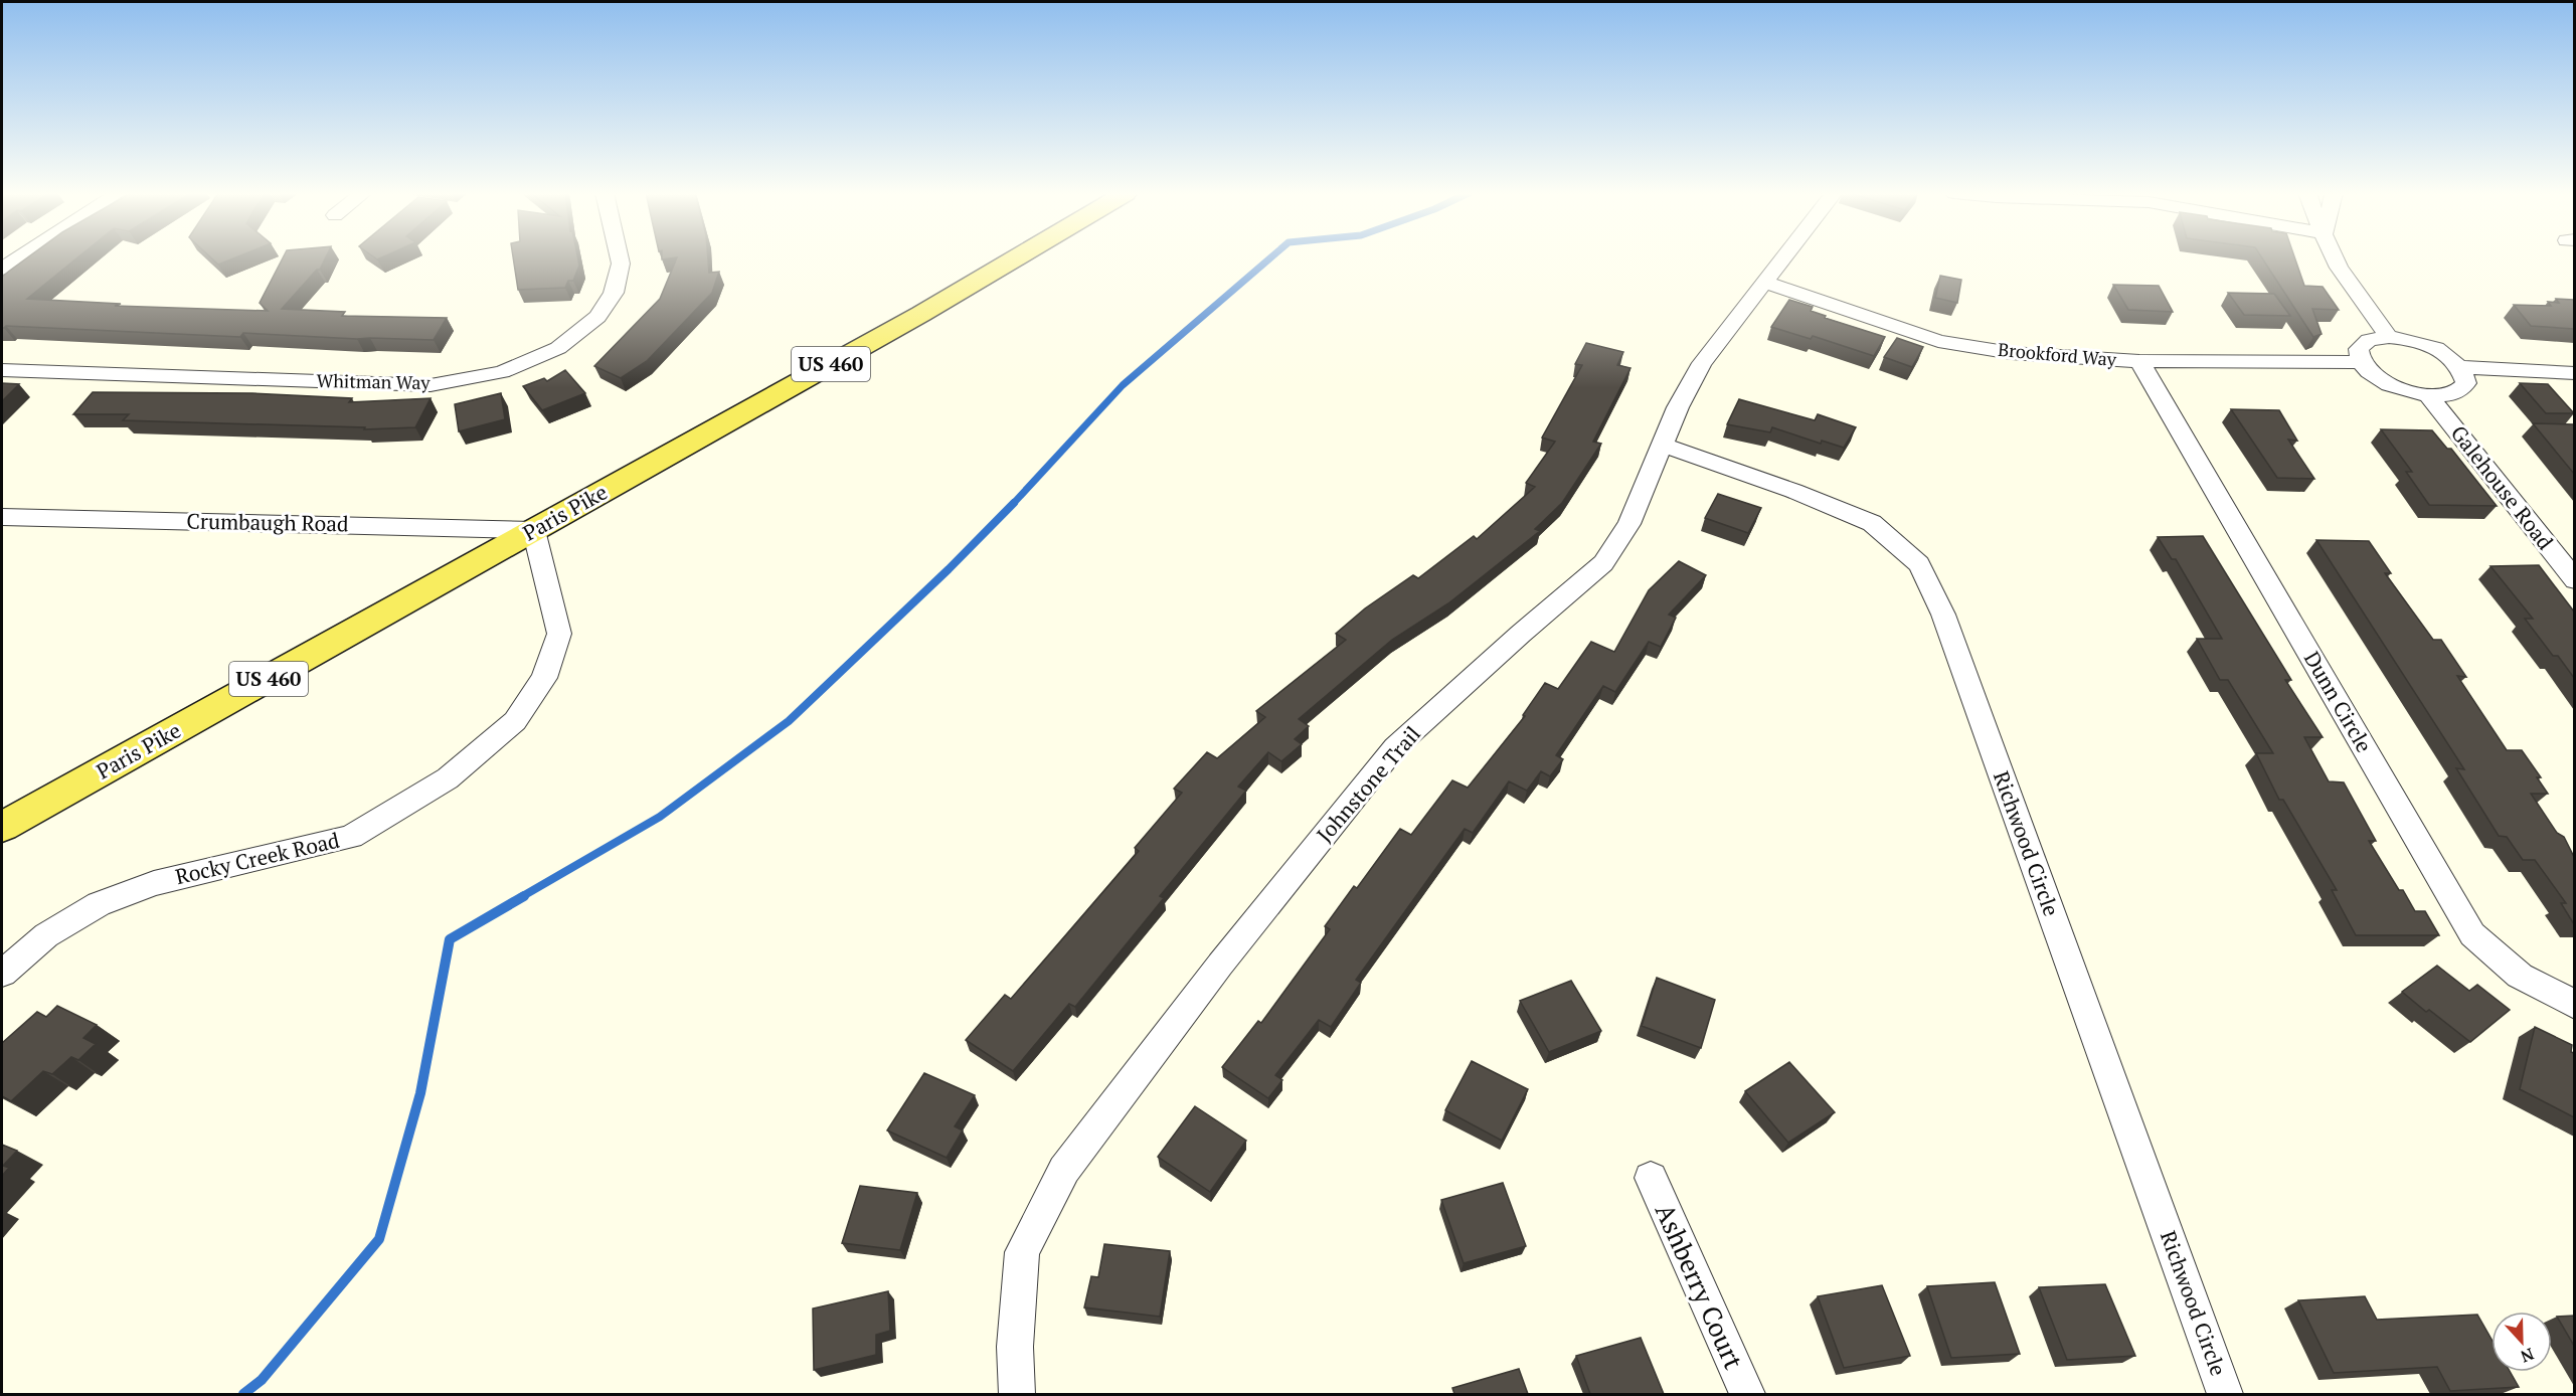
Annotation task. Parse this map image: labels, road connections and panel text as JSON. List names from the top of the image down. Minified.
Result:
{"streets":{"main road":["US 460","Paris Pike"],"street":["Brookford Way","Whitman Way","Galehouse Road","Crumbaugh Road","Dunn Circle","Johnstone Trail","Richwood Circle","Rocky Creek Road","Ashberry Court"]},"crossings":[["Brookford Way","Dunn Circle"],["Brookford Way","Johnstone Trail"],["Paris Pike","Crumbaugh Road"],["Paris Pike","Rocky Creek Road"],["Crumbaugh Road","Rocky Creek Road"],["Johnstone Trail","Richwood Circle"]],"north":"bottom"}
